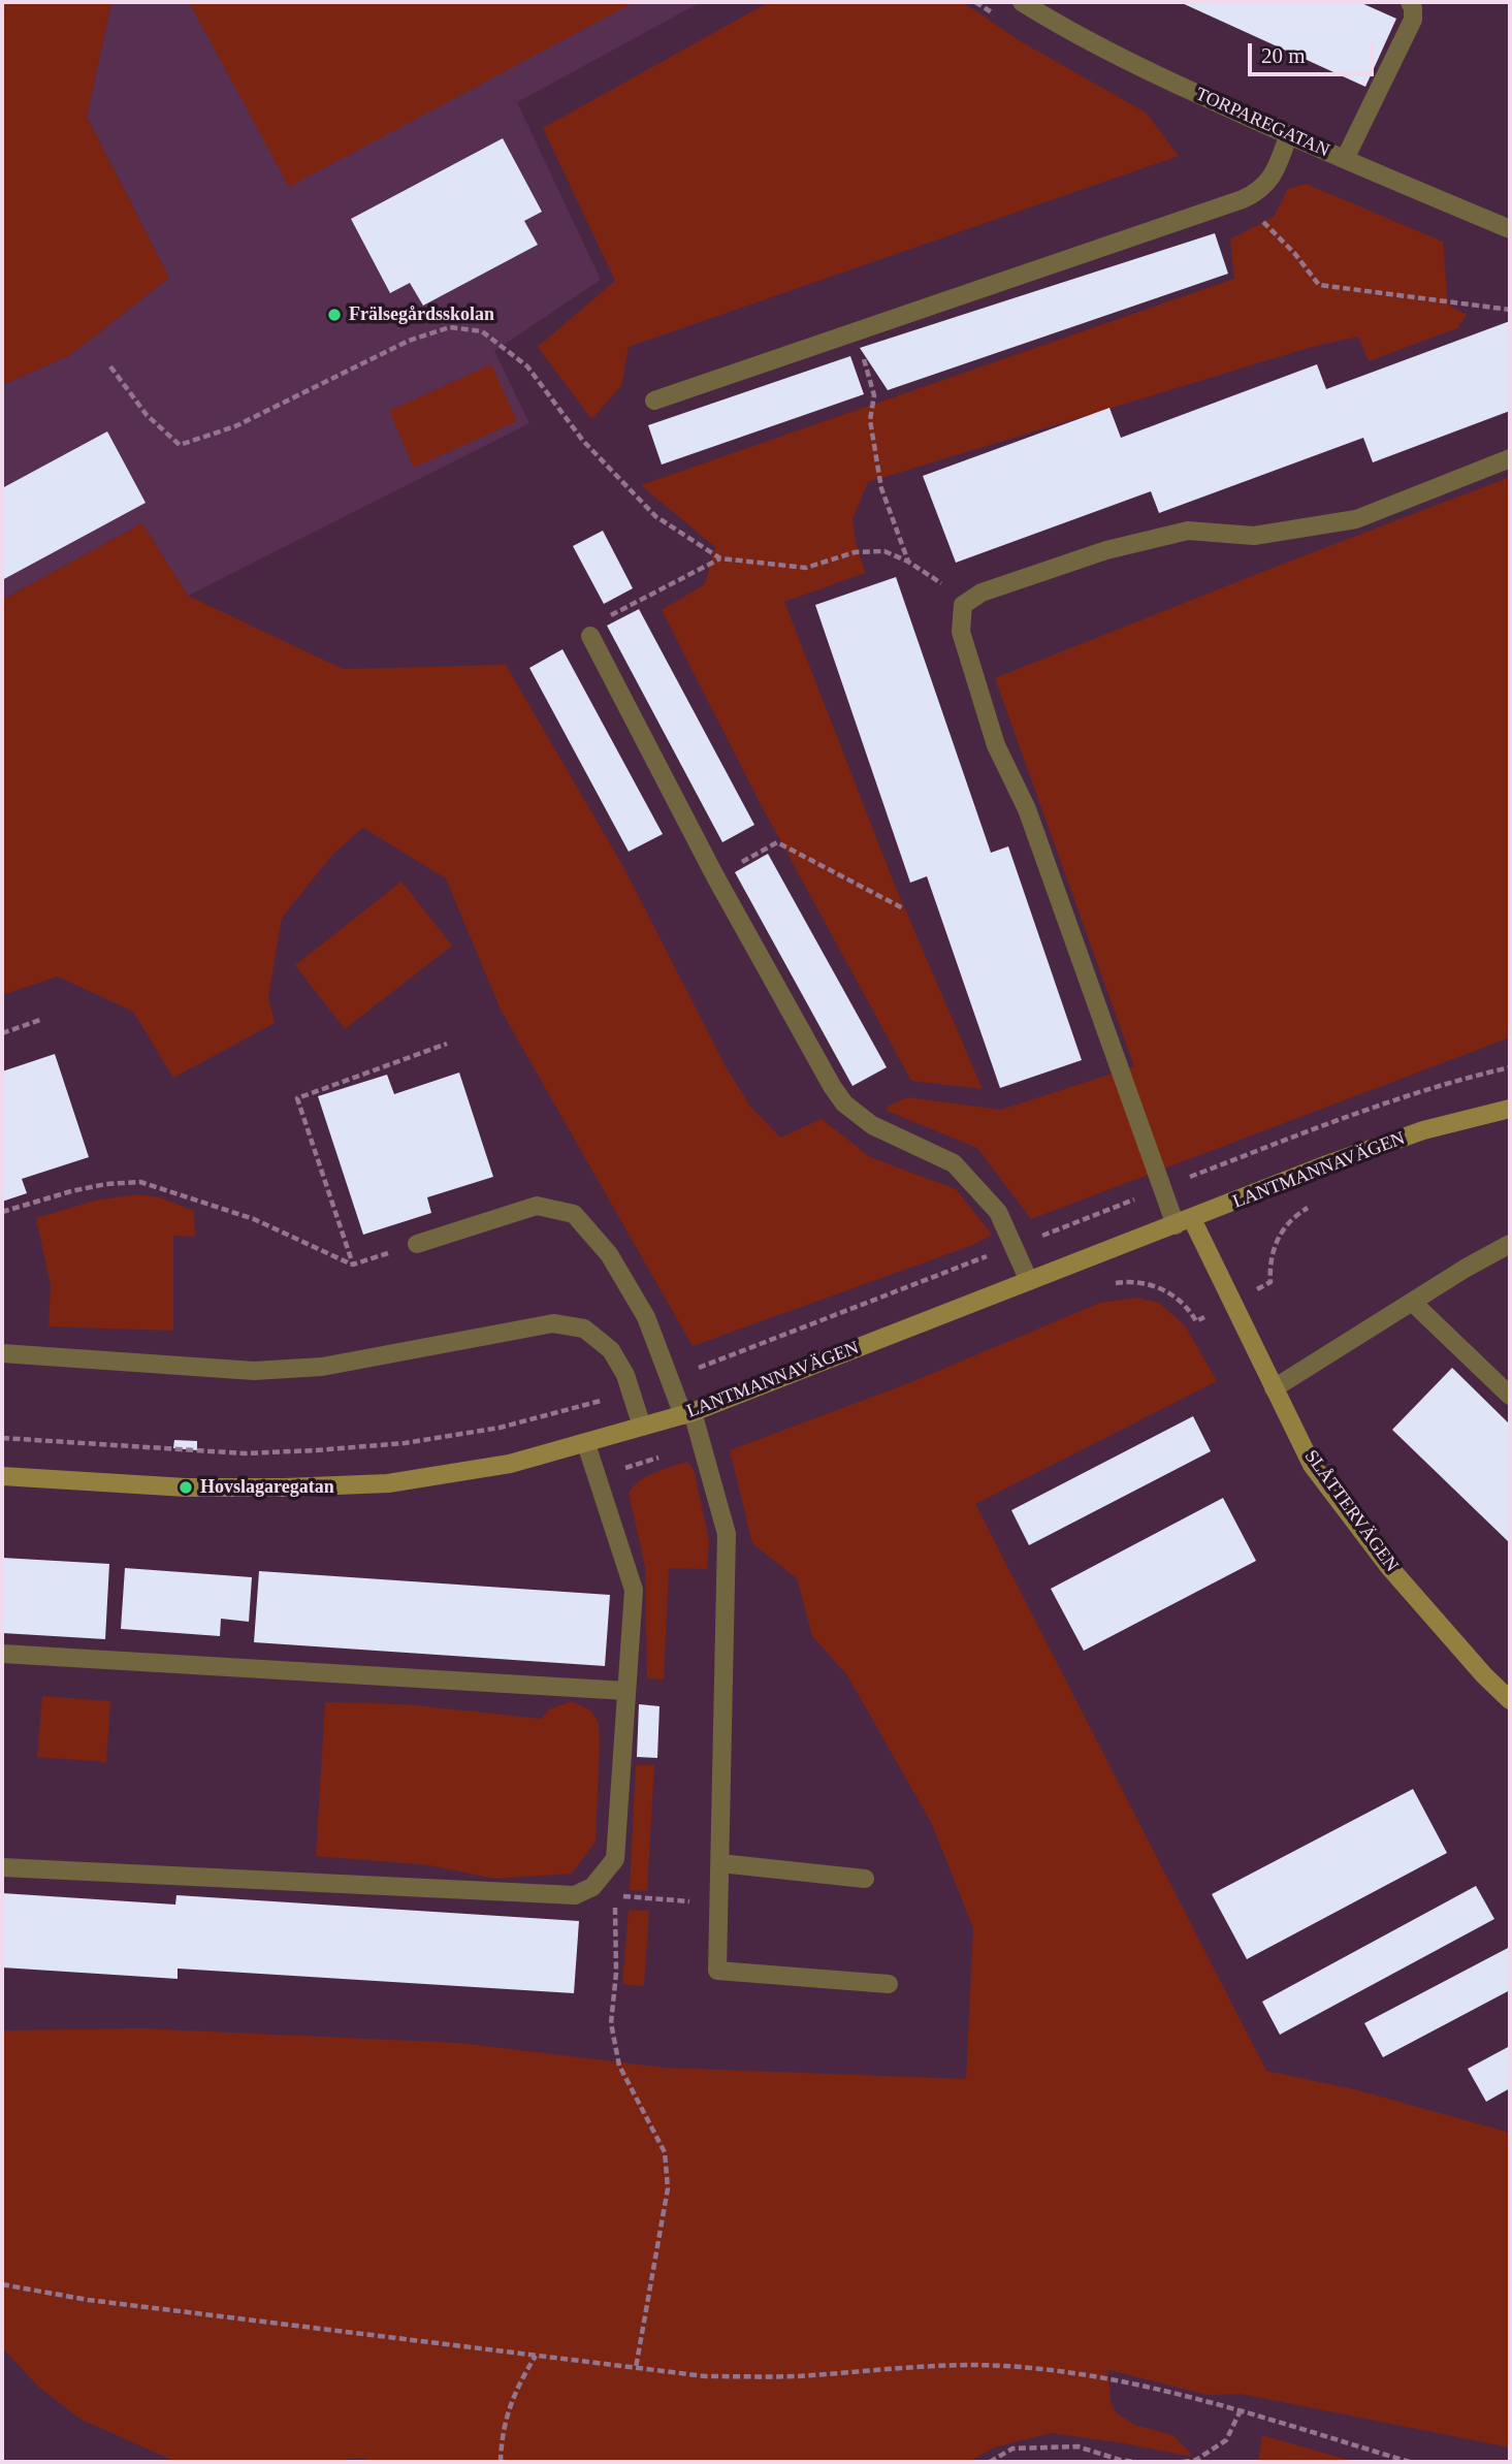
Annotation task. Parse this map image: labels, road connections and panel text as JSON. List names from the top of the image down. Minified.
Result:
{"streets":{"street":["TORPAREGATAN","LANTMANNAVÄGEN","SLÅTTERVÄGEN"]},"crossings":[["LANTMANNAVÄGEN","SLÅTTERVÄGEN"]],"places":["Frälsegårdsskolan","Hovslagaregatan"],"scale_bar":"20 m"}
